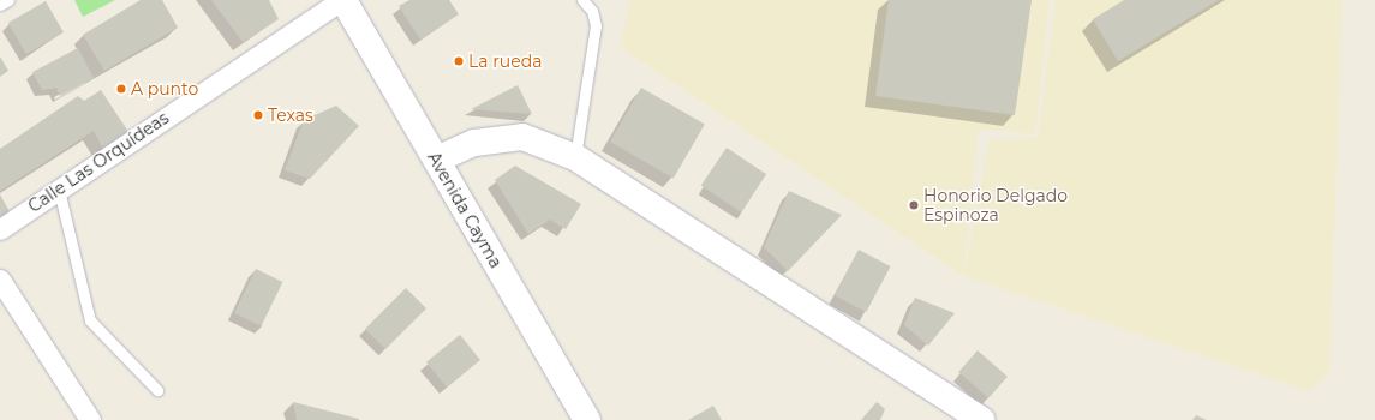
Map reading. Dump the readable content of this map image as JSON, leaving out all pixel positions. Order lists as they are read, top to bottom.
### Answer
{
  "streets": {
    "street": ["Calle Las Orquídeas", "Avenida Cayma"]
  },
  "crossings": [
    ["Calle Las Orquídeas", "Avenida Cayma"]
  ],
  "places": [
    "La rueda",
    "A punto",
    "Texas",
    "Honorio Delgado Espinoza"
  ]
}
